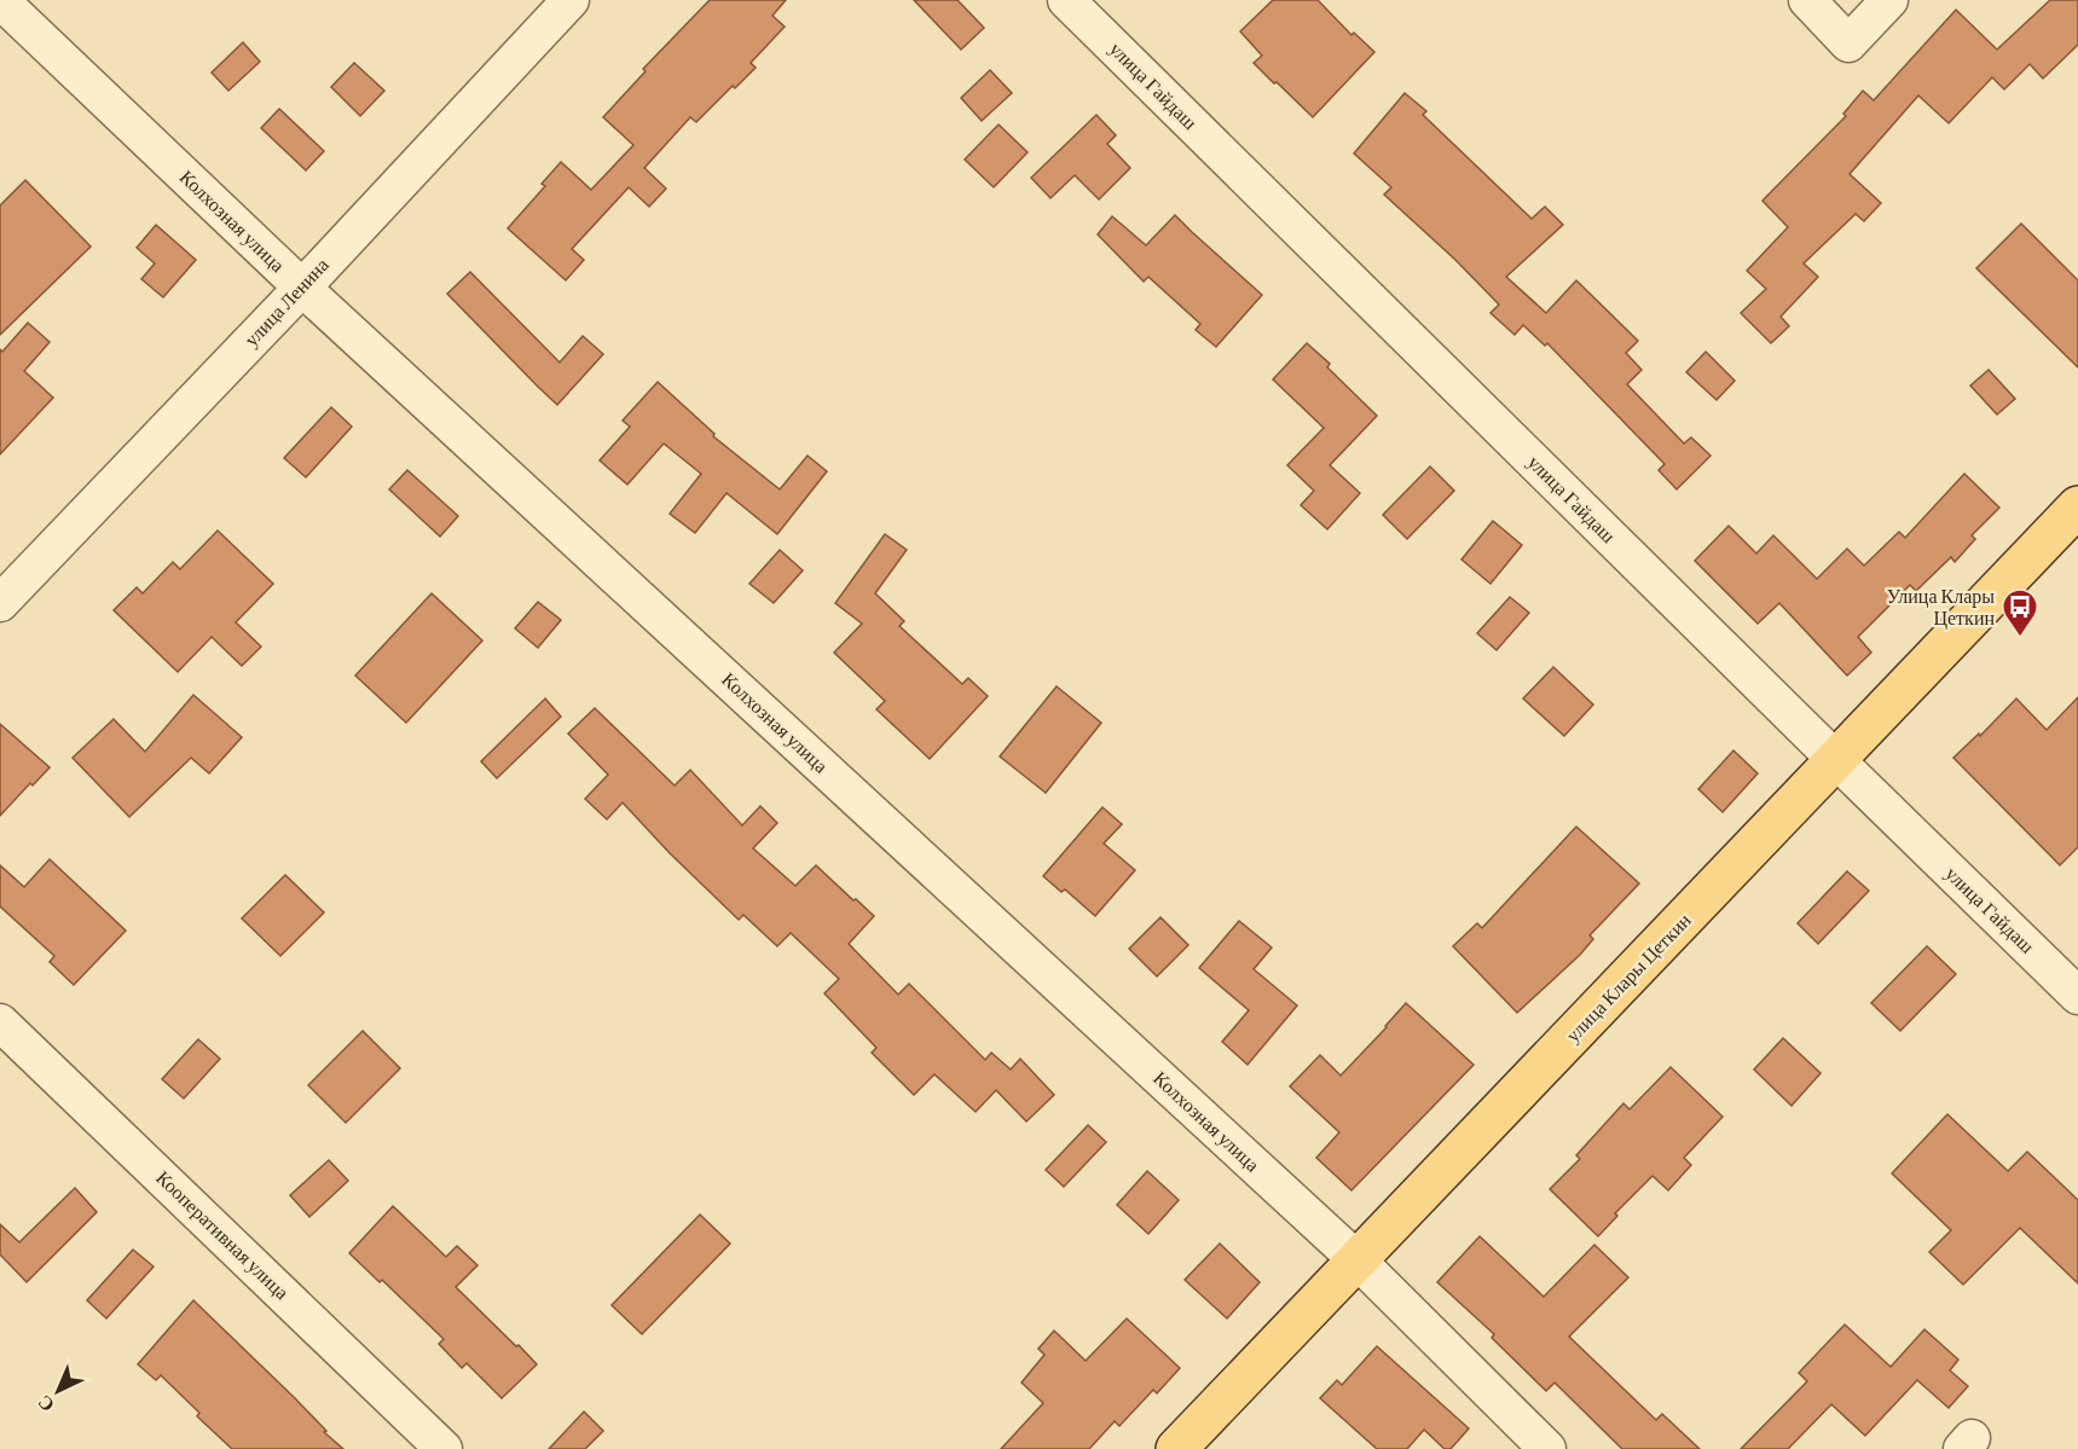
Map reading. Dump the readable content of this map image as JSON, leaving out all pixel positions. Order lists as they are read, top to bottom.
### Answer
{
  "streets": {
    "main road": ["улица Клары Цеткин"],
    "street": [
      "улица Гайдаш",
      "Колхозная улица",
      "улица Ленина",
      "Кооперативная улица"
    ]
  },
  "crossings": [
    ["улица Гайдаш", "улица Клары Цеткин"],
    ["Колхозная улица", "улица Ленина"],
    ["Колхозная улица", "улица Клары Цеткин"]
  ],
  "places": {
    "bus stop": ["Улица Клары Цеткин"]
  },
  "north": "bottom left"
}
